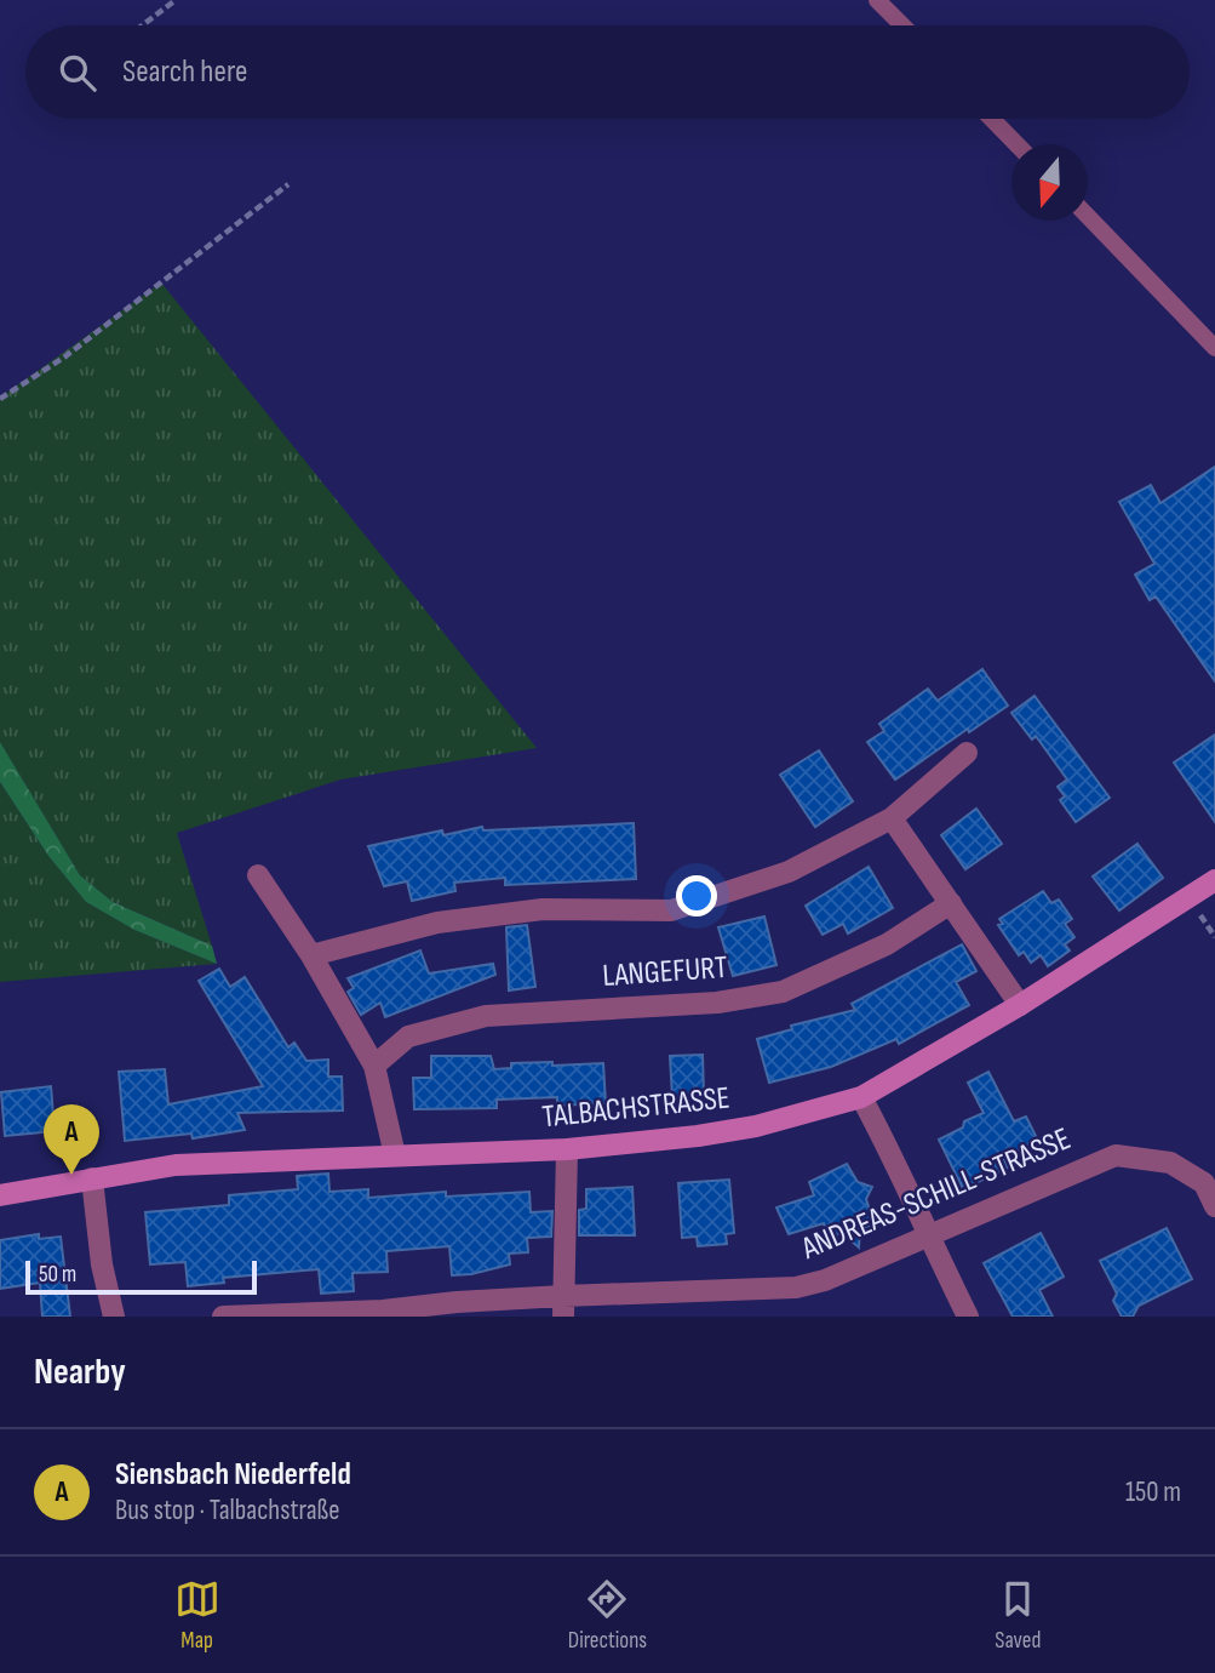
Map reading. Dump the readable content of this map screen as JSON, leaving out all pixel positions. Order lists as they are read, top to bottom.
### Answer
{
  "streets": {
    "street": ["LANGEFURT", "TALBACHSTRASSE", "ANDREAS-SCHILL-STRASSE"]
  },
  "scale_bar": "50 m",
  "north": "bottom",
  "page": {
    "search": "Search here",
    "pins": "A",
    "scale": "50 m",
    "heading": "Nearby",
    "list": [
      {
        "mark": "A",
        "name": "Siensbach Niederfeld",
        "note": "Bus stop · Talbachstraße",
        "value": "150 m"
      }
    ],
    "nav": ["Map", "Directions", "Saved"]
  }
}
